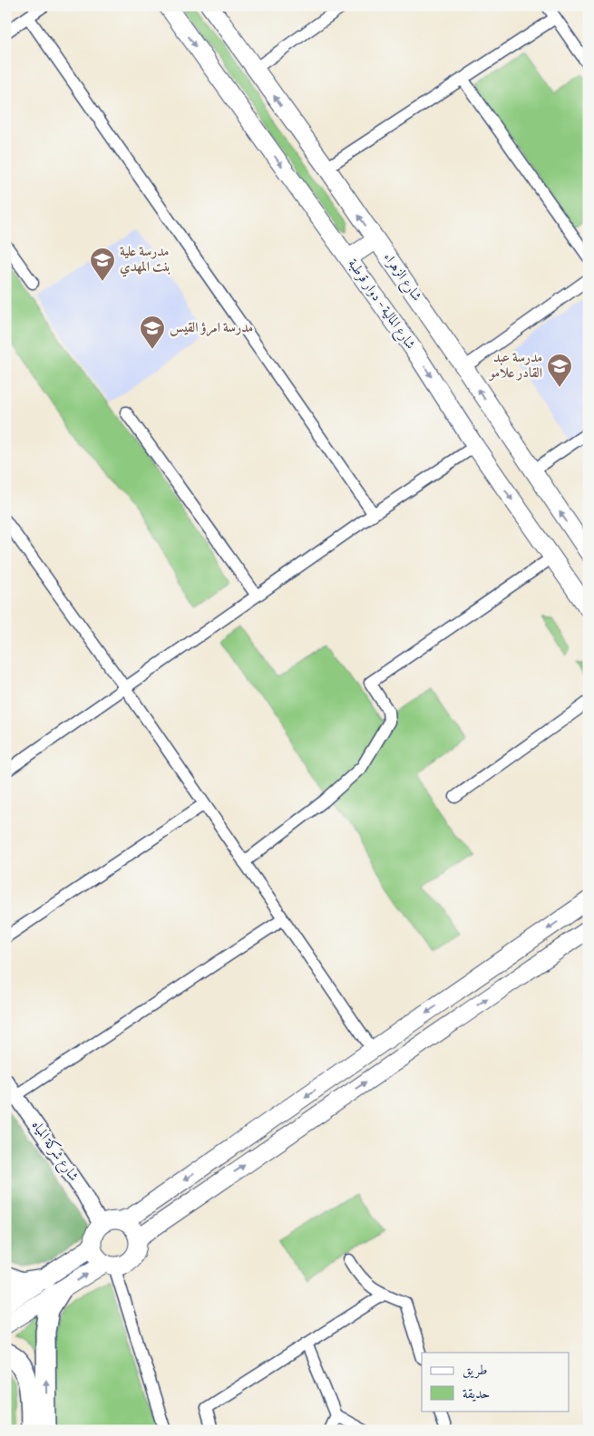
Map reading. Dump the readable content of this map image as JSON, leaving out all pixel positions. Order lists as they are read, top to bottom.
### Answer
{
  "streets": {
    "main road": ["شارع الزهراء", "شارع المالية - دوار قرطبة"],
    "street": ["شارع شركة المياه"]
  },
  "one_way": ["شارع الزهراء", "شارع المالية - دوار قرطبة"],
  "places": {
    "school or university": ["مدرسة علية بنت المهدي", "مدرسة امرؤ القيس", "مدرسة عبد القادر علامو"]
  },
  "legend": ["طريق", "حديقة"]
}
